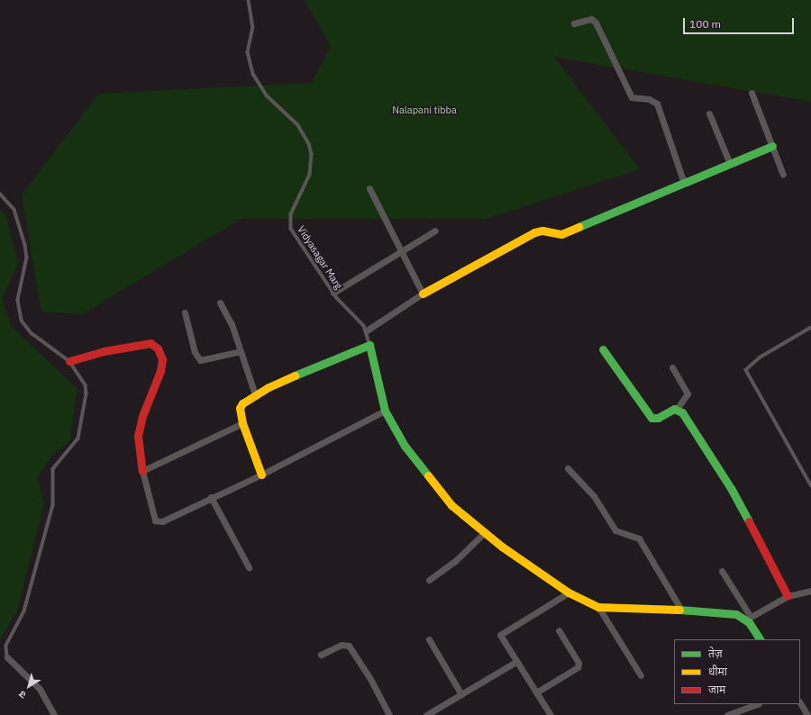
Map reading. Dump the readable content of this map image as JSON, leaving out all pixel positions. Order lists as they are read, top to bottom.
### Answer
{
  "streets": {
    "lane": ["Vidyasagar Marg"]
  },
  "parks": ["Nalapani tibba"],
  "legend": ["तेज़", "धीमा", "जाम"],
  "scale_bar": "100 m",
  "north": "bottom left"
}
